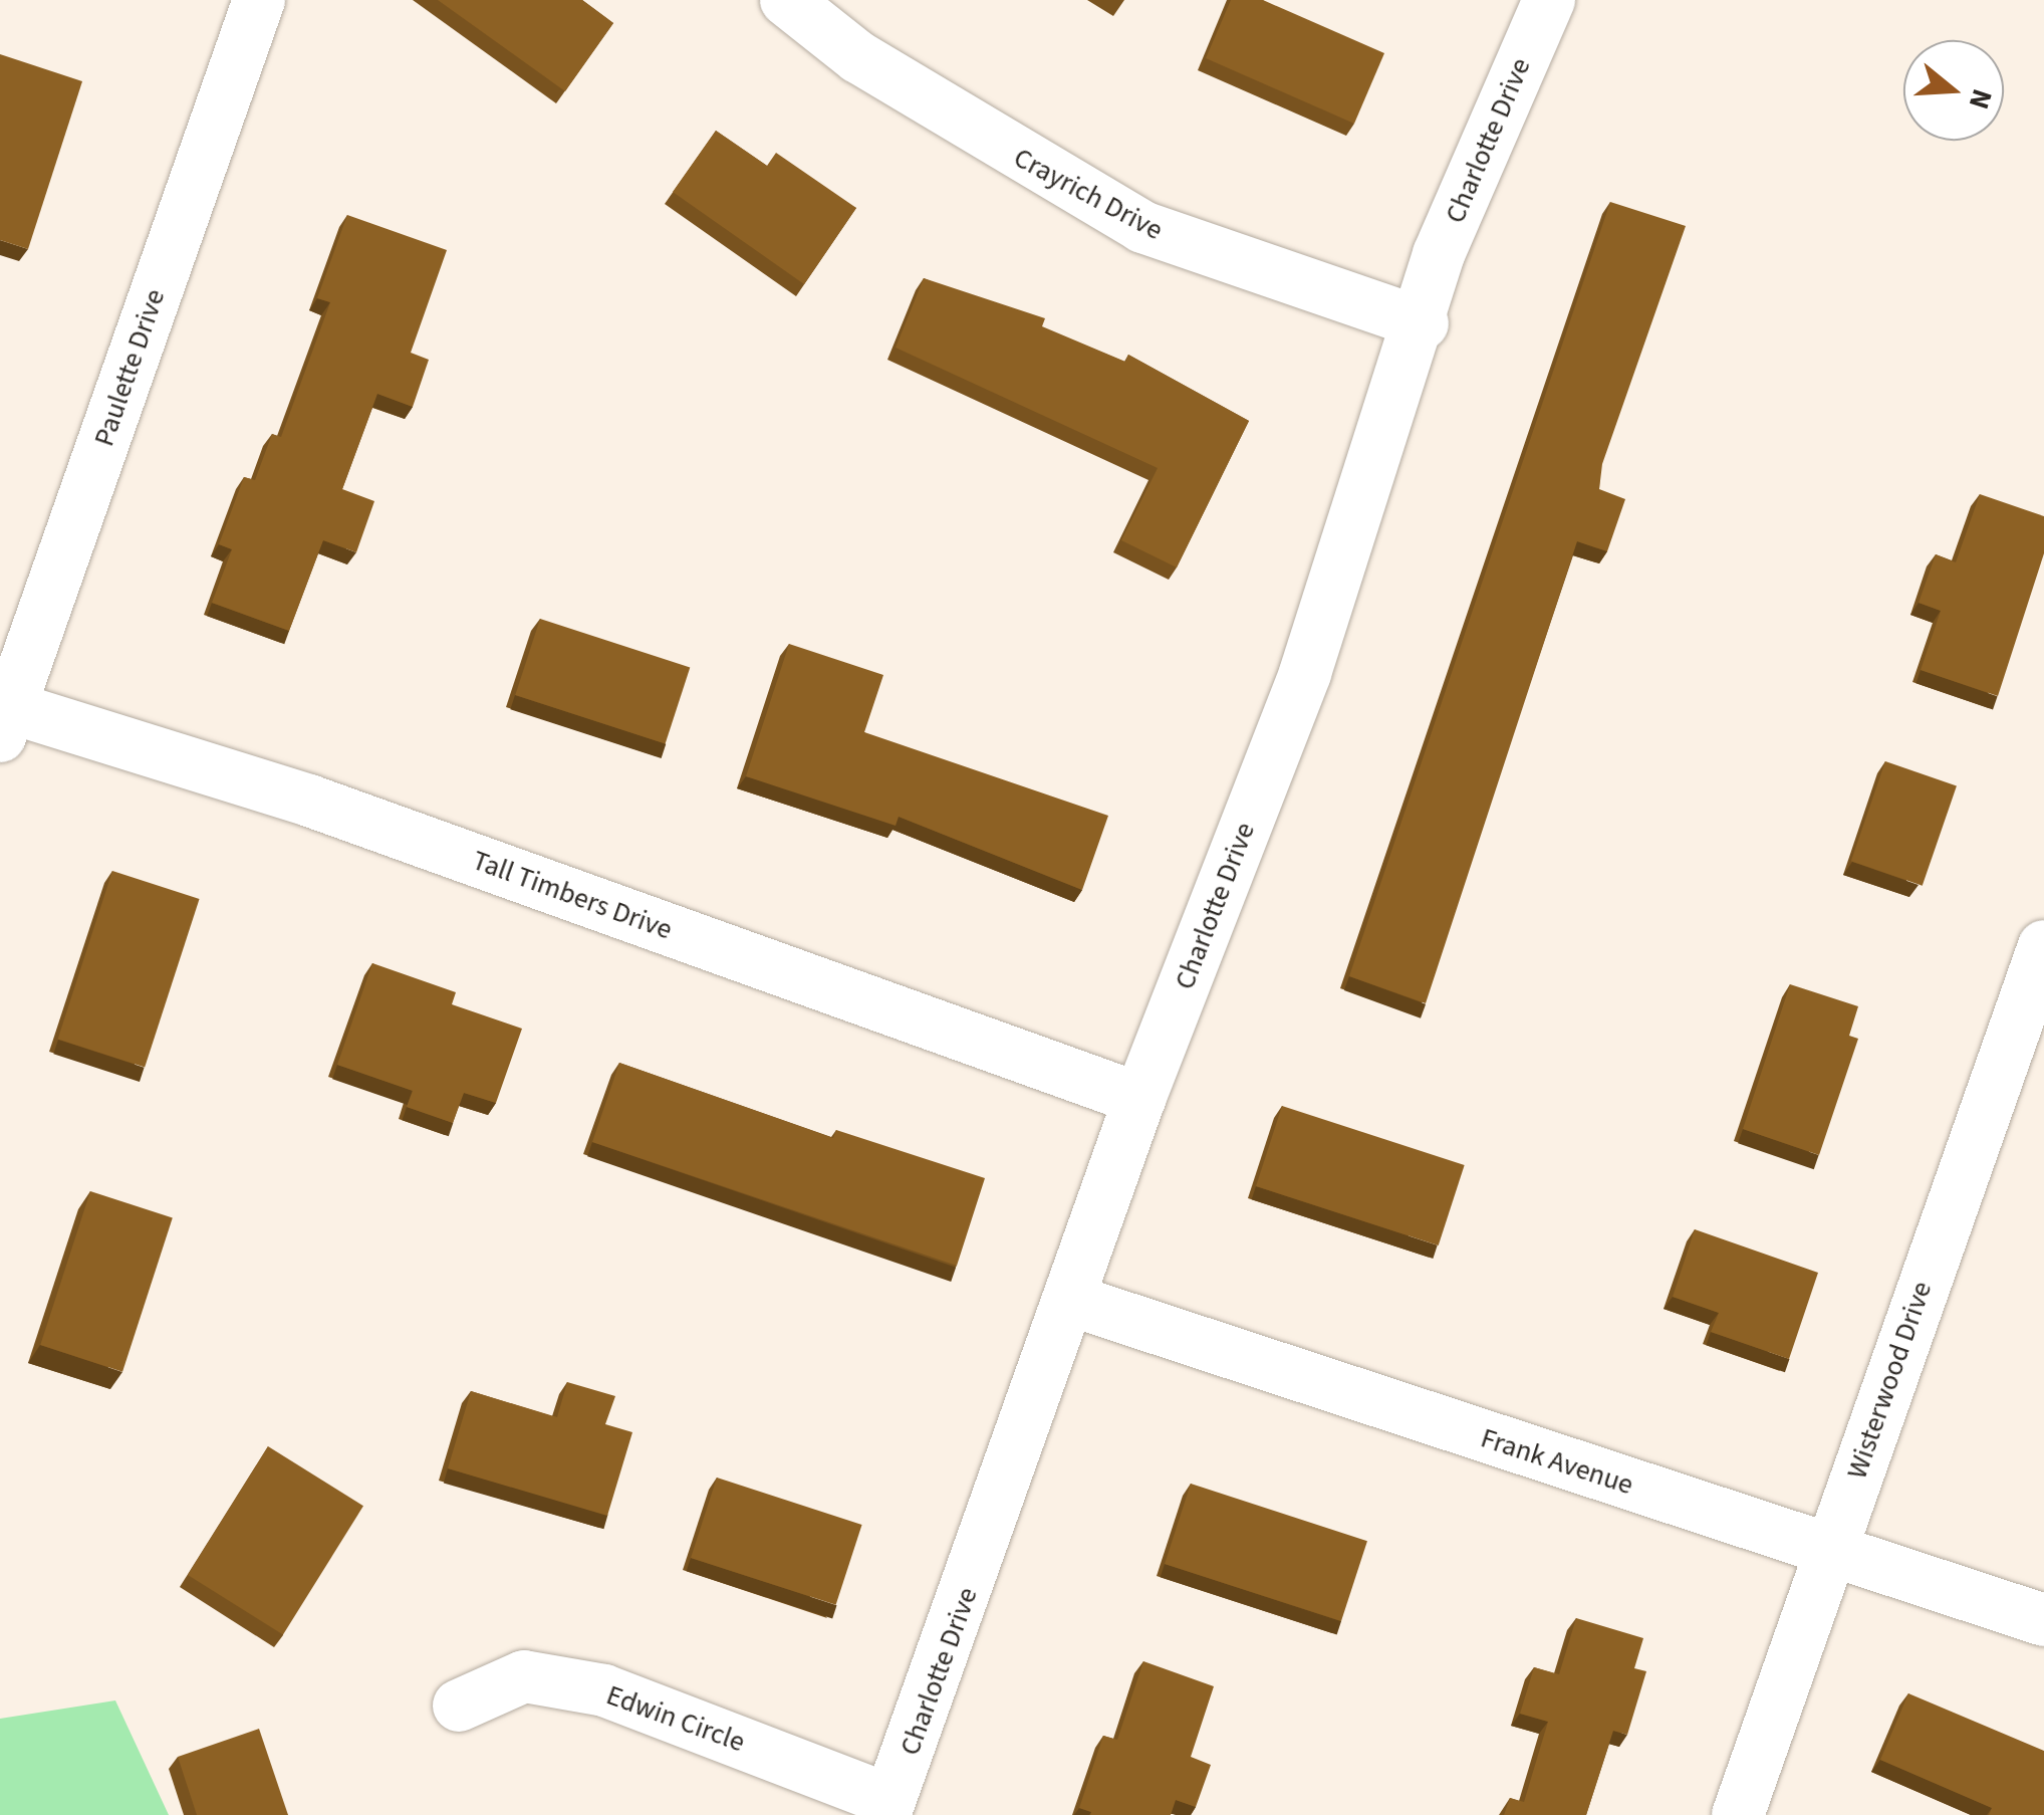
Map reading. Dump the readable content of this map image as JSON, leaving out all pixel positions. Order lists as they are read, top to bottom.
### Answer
{
  "streets": {
    "street": [
      "Charlotte Drive",
      "Crayrich Drive",
      "Paulette Drive",
      "Tall Timbers Drive",
      "Wisterwood Drive",
      "Frank Avenue",
      "Edwin Circle"
    ]
  },
  "crossings": [
    ["Charlotte Drive", "Crayrich Drive"],
    ["Charlotte Drive", "Tall Timbers Drive"],
    ["Charlotte Drive", "Frank Avenue"],
    ["Charlotte Drive", "Edwin Circle"],
    ["Paulette Drive", "Tall Timbers Drive"],
    ["Wisterwood Drive", "Frank Avenue"]
  ],
  "north": "right"
}
